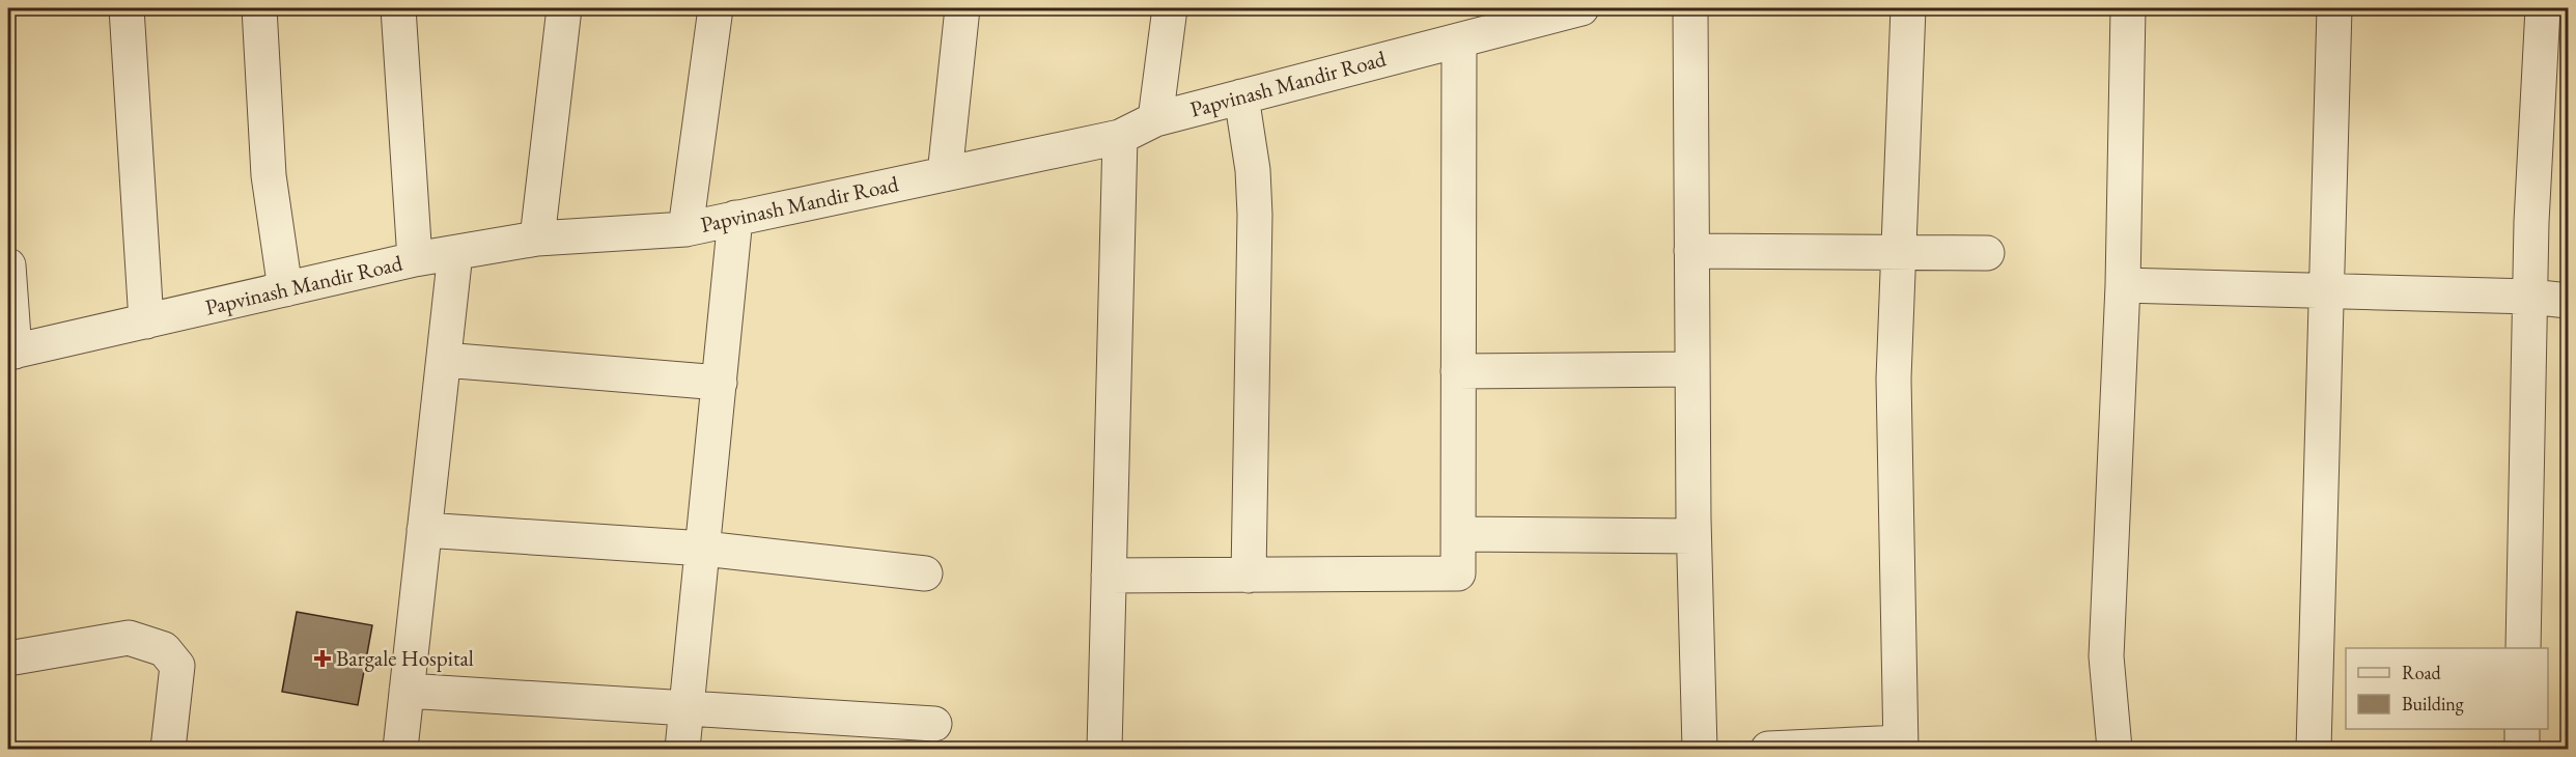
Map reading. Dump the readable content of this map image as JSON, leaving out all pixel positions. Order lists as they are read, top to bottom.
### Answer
{
  "streets": {
    "street": ["Papvinash Mandir Road"]
  },
  "places": {
    "health": ["Bargale Hospital"]
  },
  "legend": ["Road", "Building"]
}
